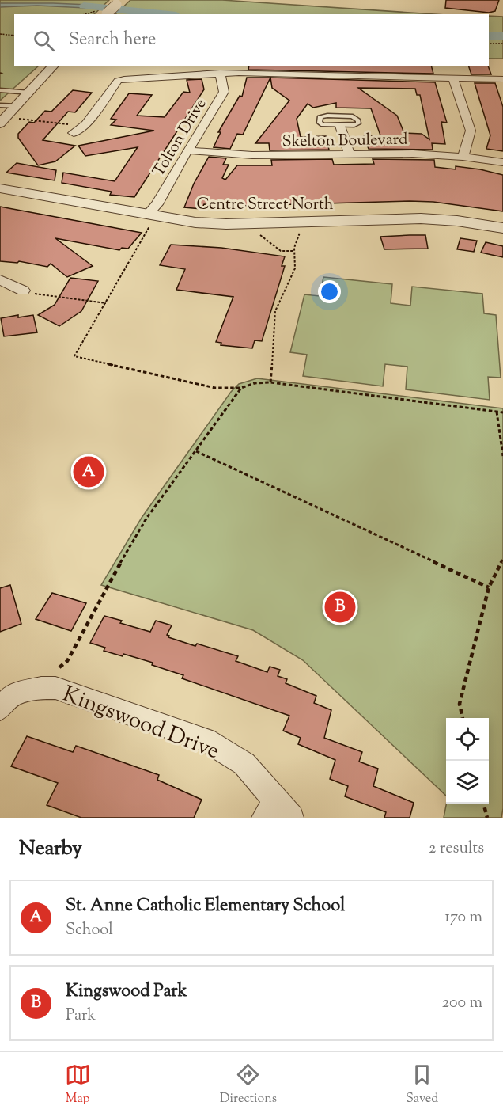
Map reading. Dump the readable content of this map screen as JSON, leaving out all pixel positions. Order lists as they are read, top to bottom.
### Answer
{
  "streets": {
    "street": [
      "Tolton Drive",
      "Skelton Boulevard",
      "Centre Street North",
      "Kingswood Drive"
    ]
  },
  "crossings": [
    ["Tolton Drive", "Skelton Boulevard"],
    ["Tolton Drive", "Centre Street North"]
  ],
  "page": {
    "search": "Search here",
    "pins": ["A", "B"],
    "heading": ["Nearby", "2 results"],
    "list": [
      {
        "mark": "A",
        "name": "St. Anne Catholic Elementary School",
        "note": "School",
        "value": "170 m"
      },
      {
        "mark": "B",
        "name": "Kingswood Park",
        "note": "Park",
        "value": "200 m"
      }
    ],
    "nav": ["Map", "Directions", "Saved"]
  }
}
